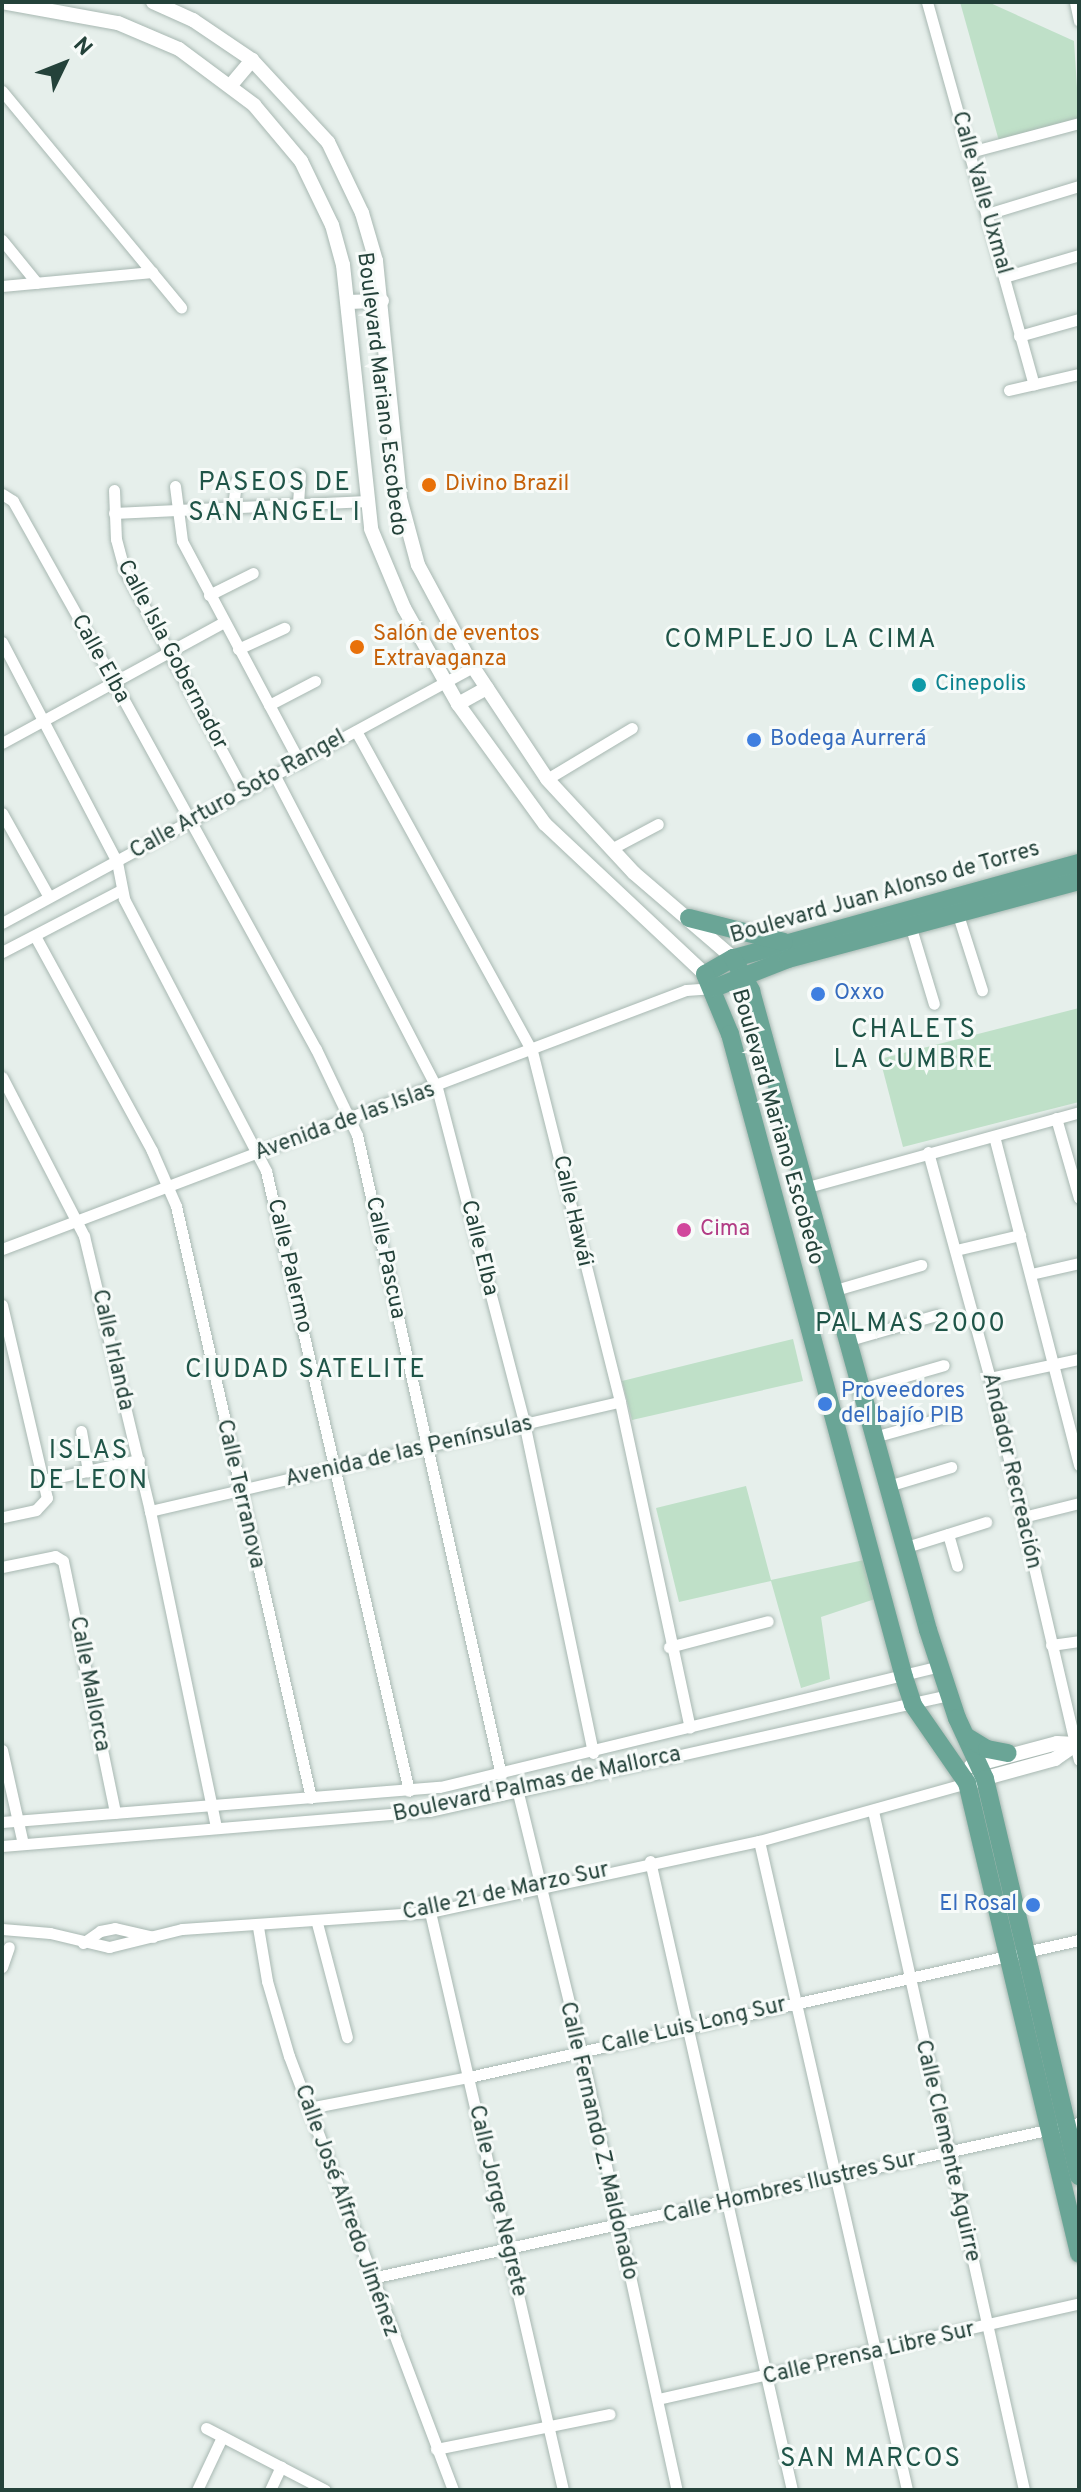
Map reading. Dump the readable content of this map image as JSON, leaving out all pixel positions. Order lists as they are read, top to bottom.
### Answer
{
  "streets": {
    "main road": ["Boulevard Mariano Escobedo", "Boulevard Juan Alonso de Torres"],
    "street": [
      "Calle Valle Uxmal",
      "Calle Isla Gobernador",
      "Calle Elba",
      "Calle Arturo Soto Rangel",
      "Avenida de las Islas",
      "Calle Hawái",
      "Calle Pascua",
      "Calle Palermo",
      "Calle Irlanda",
      "Avenida de las Penínsulas",
      "Andador Recreación",
      "Calle Terranova",
      "Calle Mallorca",
      "Boulevard Palmas de Mallorca",
      "Calle 21 de Marzo Sur",
      "Calle Luis Long Sur",
      "Calle Fernando Z. Maldonado",
      "Calle Clemente Aguirre",
      "Calle Hombres Ilustres Sur",
      "Calle Jorge Negrete",
      "Calle José Alfredo Jiménez",
      "Calle Prensa Libre Sur"
    ]
  },
  "crossings": [
    ["Boulevard Mariano Escobedo", "Calle Arturo Soto Rangel"],
    ["Boulevard Mariano Escobedo", "Boulevard Juan Alonso de Torres"],
    ["Boulevard Mariano Escobedo", "Avenida de las Islas"],
    ["Boulevard Mariano Escobedo", "Boulevard Palmas de Mallorca"],
    ["Boulevard Mariano Escobedo", "Calle 21 de Marzo Sur"],
    ["Boulevard Mariano Escobedo", "Calle Luis Long Sur"],
    ["Boulevard Mariano Escobedo", "Calle Hombres Ilustres Sur"],
    ["Calle Isla Gobernador", "Calle Arturo Soto Rangel"],
    ["Calle Elba", "Calle Arturo Soto Rangel"],
    ["Calle Elba", "Avenida de las Islas"],
    ["Calle Elba", "Calle Pascua"],
    ["Calle Elba", "Avenida de las Penínsulas"],
    ["Calle Elba", "Boulevard Palmas de Mallorca"],
    ["Calle Arturo Soto Rangel", "Calle Hawái"],
    ["Calle Arturo Soto Rangel", "Calle Pascua"],
    ["Calle Arturo Soto Rangel", "Calle Palermo"],
    ["Boulevard Juan Alonso de Torres", "Avenida de las Islas"],
    ["Avenida de las Islas", "Calle Hawái"],
    ["Avenida de las Islas", "Calle Pascua"],
    ["Avenida de las Islas", "Calle Palermo"],
    ["Avenida de las Islas", "Calle Irlanda"],
    ["Avenida de las Islas", "Calle Terranova"],
    ["Calle Hawái", "Avenida de las Penínsulas"],
    ["Calle Hawái", "Boulevard Palmas de Mallorca"],
    ["Calle Pascua", "Avenida de las Penínsulas"],
    ["Calle Pascua", "Boulevard Palmas de Mallorca"],
    ["Calle Palermo", "Avenida de las Penínsulas"],
    ["Calle Palermo", "Boulevard Palmas de Mallorca"],
    ["Calle Irlanda", "Avenida de las Penínsulas"],
    ["Calle Irlanda", "Boulevard Palmas de Mallorca"],
    ["Avenida de las Penínsulas", "Calle Terranova"],
    ["Calle Terranova", "Boulevard Palmas de Mallorca"],
    ["Calle Mallorca", "Boulevard Palmas de Mallorca"],
    ["Boulevard Palmas de Mallorca", "Calle Fernando Z. Maldonado"],
    ["Calle 21 de Marzo Sur", "Calle Fernando Z. Maldonado"],
    ["Calle 21 de Marzo Sur", "Calle Clemente Aguirre"],
    ["Calle 21 de Marzo Sur", "Calle Jorge Negrete"],
    ["Calle 21 de Marzo Sur", "Calle José Alfredo Jiménez"],
    ["Calle Luis Long Sur", "Calle Fernando Z. Maldonado"],
    ["Calle Luis Long Sur", "Calle Clemente Aguirre"],
    ["Calle Luis Long Sur", "Calle Jorge Negrete"],
    ["Calle Luis Long Sur", "Calle José Alfredo Jiménez"],
    ["Calle Fernando Z. Maldonado", "Calle Hombres Ilustres Sur"],
    ["Calle Fernando Z. Maldonado", "Calle Prensa Libre Sur"],
    ["Calle Clemente Aguirre", "Calle Hombres Ilustres Sur"],
    ["Calle Clemente Aguirre", "Calle Prensa Libre Sur"],
    ["Calle Hombres Ilustres Sur", "Calle Jorge Negrete"],
    ["Calle Hombres Ilustres Sur", "Calle José Alfredo Jiménez"]
  ],
  "districts": [
    "PASEOS DE SAN ANGEL I",
    "COMPLEJO LA CIMA",
    "CHALETS LA CUMBRE",
    "PALMAS 2000",
    "CIUDAD SATELITE",
    "ISLAS DE LEON",
    "SAN MARCOS"
  ],
  "places": [
    "Divino Brazil",
    "Salón de eventos Extravaganza",
    "Cinepolis",
    "Bodega Aurrerá",
    "Oxxo",
    "Cima",
    "Proveedores del bajío PIB",
    "El Rosal"
  ],
  "north": "top right"
}
